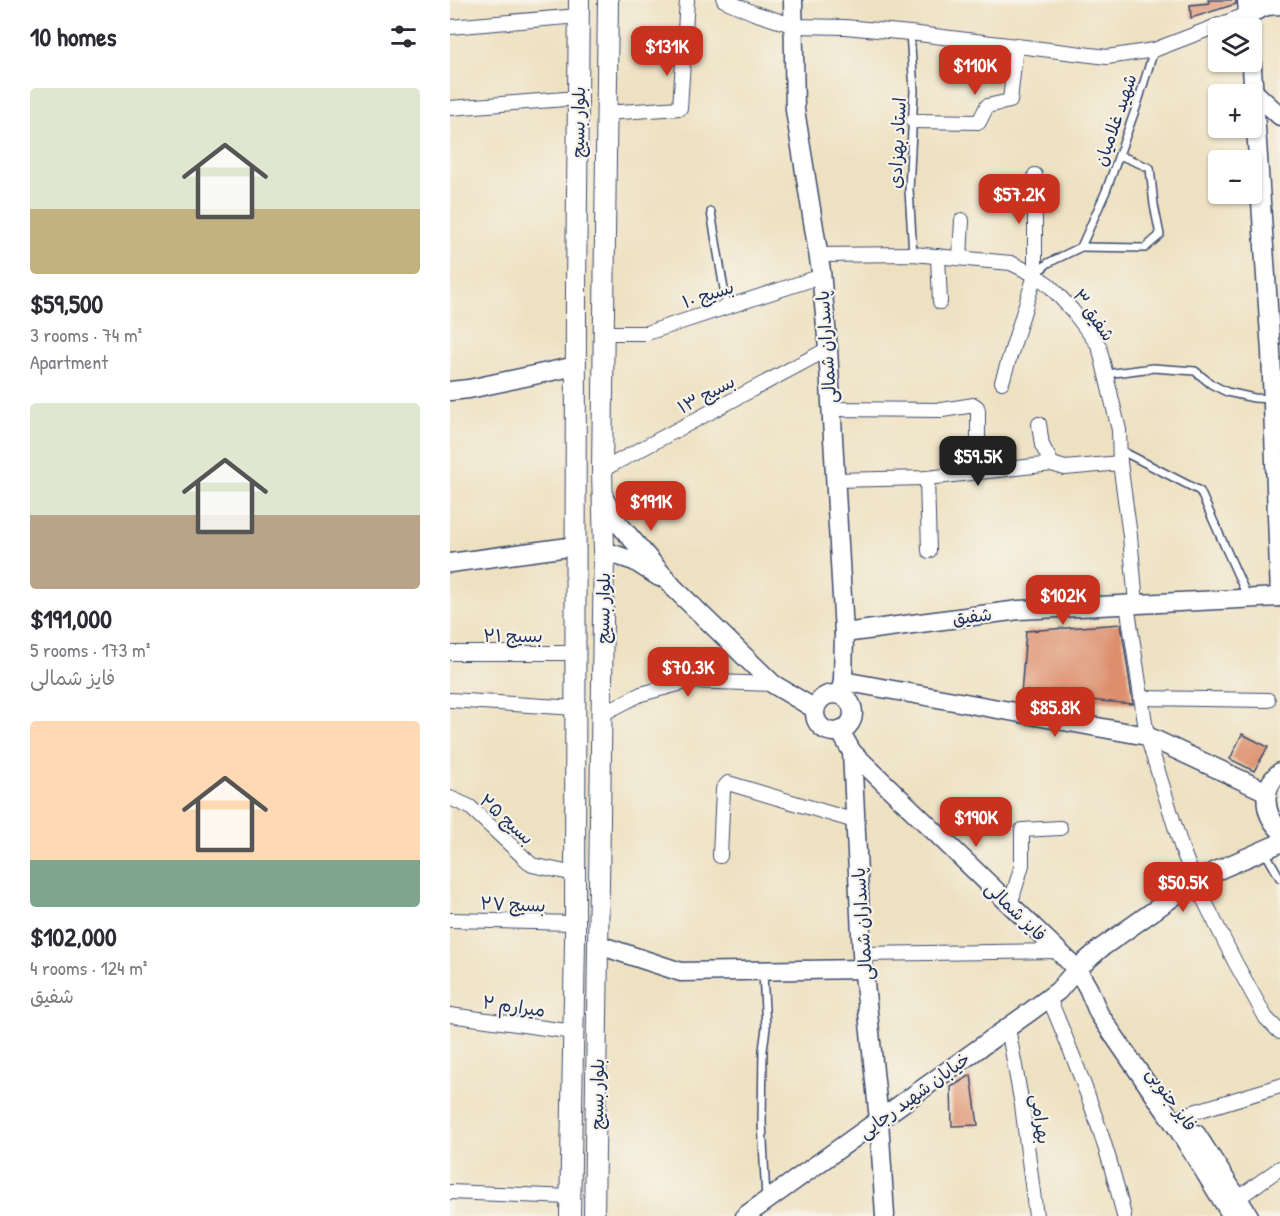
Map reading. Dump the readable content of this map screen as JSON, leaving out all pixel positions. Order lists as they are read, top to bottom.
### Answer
{
  "streets": {
    "main road": [
      "بلوار بسیج",
      "پاسداران شمالی",
      "شفیق",
      "فایز شمالی",
      "خیابان شهید رجایی",
      "فایز جنوبی"
    ],
    "street": [
      "بسیج ۱۰",
      "شفیق ۳",
      "بسیج ۱۳",
      "بسیج ۲۱",
      "بسیج ۲۵",
      "بسیج ۲۷",
      "میرارم ۲",
      "بهرامی"
    ],
    "lane": ["شهید غلامیان", "استاد بهزادی"]
  },
  "crossings": [
    ["بلوار بسیج", "بسیج ۱۰"],
    ["بلوار بسیج", "بسیج ۱۳"],
    ["بلوار بسیج", "بسیج ۲۱"],
    ["بلوار بسیج", "بسیج ۲۵"],
    ["بلوار بسیج", "بسیج ۲۷"],
    ["بلوار بسیج", "میرارم ۲"],
    ["استاد بهزادی", "شفیق ۳"],
    ["بسیج ۱۰", "پاسداران شمالی"],
    ["شفیق ۳", "پاسداران شمالی"],
    ["شفیق ۳", "شفیق"],
    ["شفیق ۳", "خیابان شهید رجایی"],
    ["پاسداران شمالی", "بسیج ۱۳"],
    ["پاسداران شمالی", "شفیق"],
    ["پاسداران شمالی", "فایز شمالی"],
    ["پاسداران شمالی", "خیابان شهید رجایی"],
    ["فایز شمالی", "خیابان شهید رجایی"],
    ["فایز شمالی", "فایز جنوبی"],
    ["خیابان شهید رجایی", "فایز جنوبی"],
    ["خیابان شهید رجایی", "بهرامی"]
  ],
  "page": {
    "heading": "10 homes",
    "map_buttons": ["+", "−"],
    "price": [
      "$131K",
      "$110K",
      "$57.2K",
      "$59.5K",
      "$191K",
      "$102K",
      "$70.3K",
      "$85.8K",
      "$190K",
      "$50.5K"
    ],
    "list": [
      {
        "name": "$59,500",
        "note": "3 rooms · 74 m² · Apartment"
      },
      {
        "name": "$191,000",
        "note": "5 rooms · 173 m² · فایز شمالی"
      },
      {
        "name": "$102,000",
        "note": "4 rooms · 124 m² · شفیق"
      }
    ]
  }
}
